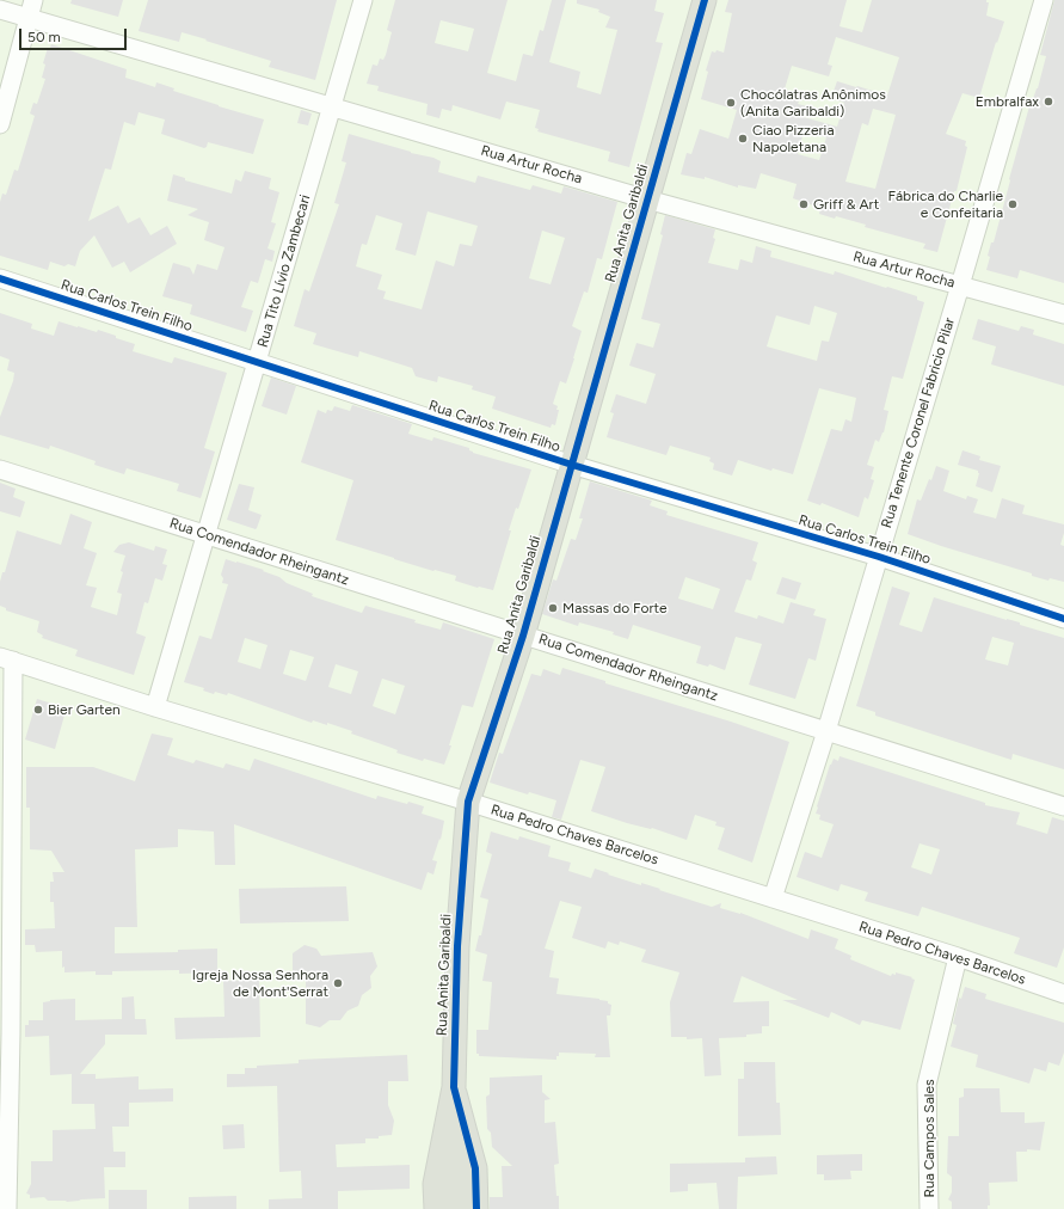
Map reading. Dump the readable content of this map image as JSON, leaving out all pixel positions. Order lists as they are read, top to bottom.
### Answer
{
  "streets": {
    "main road": ["Rua Anita Garibaldi"],
    "street": [
      "Rua Artur Rocha",
      "Rua Tito Lívio Zambecari",
      "Rua Carlos Trein Filho",
      "Rua Tenente Coronel Fabricio Pilar",
      "Rua Comendador Rheingantz",
      "Rua Pedro Chaves Barcelos",
      "Rua Campos Sales"
    ]
  },
  "crossings": [
    ["Rua Artur Rocha", "Rua Anita Garibaldi"],
    ["Rua Artur Rocha", "Rua Tito Lívio Zambecari"],
    ["Rua Artur Rocha", "Rua Tenente Coronel Fabricio Pilar"],
    ["Rua Anita Garibaldi", "Rua Carlos Trein Filho"],
    ["Rua Anita Garibaldi", "Rua Comendador Rheingantz"],
    ["Rua Anita Garibaldi", "Rua Pedro Chaves Barcelos"],
    ["Rua Tito Lívio Zambecari", "Rua Carlos Trein Filho"],
    ["Rua Tito Lívio Zambecari", "Rua Comendador Rheingantz"],
    ["Rua Tito Lívio Zambecari", "Rua Pedro Chaves Barcelos"],
    ["Rua Carlos Trein Filho", "Rua Tenente Coronel Fabricio Pilar"],
    ["Rua Tenente Coronel Fabricio Pilar", "Rua Comendador Rheingantz"],
    ["Rua Tenente Coronel Fabricio Pilar", "Rua Pedro Chaves Barcelos"],
    ["Rua Pedro Chaves Barcelos", "Rua Campos Sales"]
  ],
  "places": [
    "Embralfax",
    "Chocólatras Anônimos (Anita Garibaldi)",
    "Ciao Pizzeria Napoletana",
    "Griff & Art",
    "Fábrica do Charlie e Confeitaria",
    "Massas do Forte",
    "Bier Garten",
    "Igreja Nossa Senhora de Mont'Serrat"
  ],
  "scale_bar": "50 m"
}
